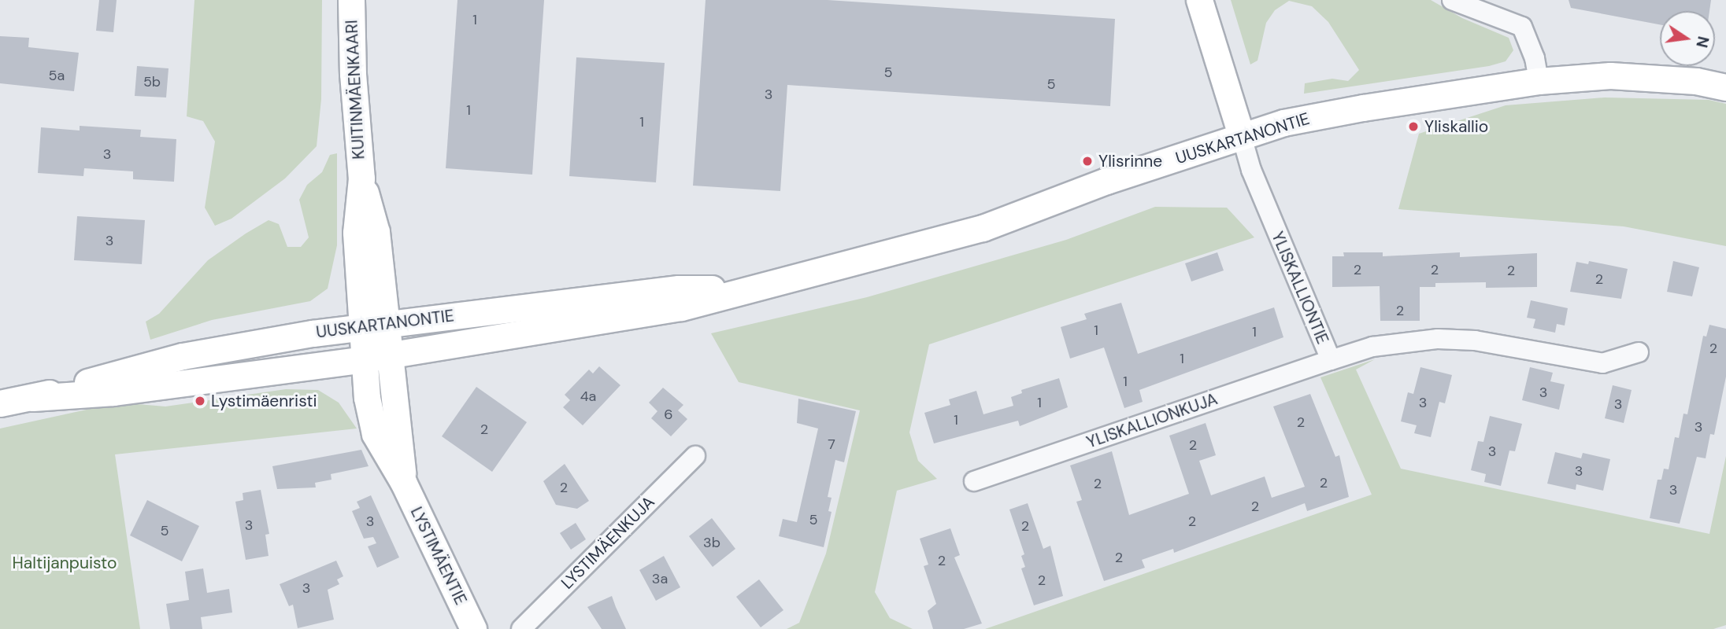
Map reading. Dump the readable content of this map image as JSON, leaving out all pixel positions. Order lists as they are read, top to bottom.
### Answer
{
  "streets": {
    "main road": ["KUITINMÄENKAARI", "UUSKARTANONTIE", "LYSTIMÄENTIE"],
    "street": ["YLISKALLIONTIE", "YLISKALLIONKUJA", "LYSTIMÄENKUJA"]
  },
  "crossings": [
    ["KUITINMÄENKAARI", "UUSKARTANONTIE"],
    ["KUITINMÄENKAARI", "LYSTIMÄENTIE"],
    ["UUSKARTANONTIE", "YLISKALLIONTIE"],
    ["UUSKARTANONTIE", "LYSTIMÄENTIE"],
    ["YLISKALLIONTIE", "YLISKALLIONKUJA"]
  ],
  "parks": ["Haltijanpuisto"],
  "places": ["Yliskallio", "Ylisrinne", "Lystimäenristi"],
  "house_numbers": [
    "1",
    "5",
    "5a",
    "5b",
    "5",
    "3",
    "1",
    "1",
    "3",
    "3",
    "2",
    "2",
    "2",
    "2",
    "2",
    "1",
    "1",
    "2",
    "1",
    "1",
    "3",
    "4a",
    "1",
    "3",
    "3",
    "6",
    "1",
    "2",
    "3",
    "2",
    "7",
    "2",
    "3",
    "3",
    "2",
    "2",
    "2",
    "3",
    "2",
    "5",
    "3",
    "2",
    "3",
    "2",
    "5",
    "3b",
    "2",
    "2",
    "3a",
    "2",
    "3"
  ],
  "north": "right"
}
